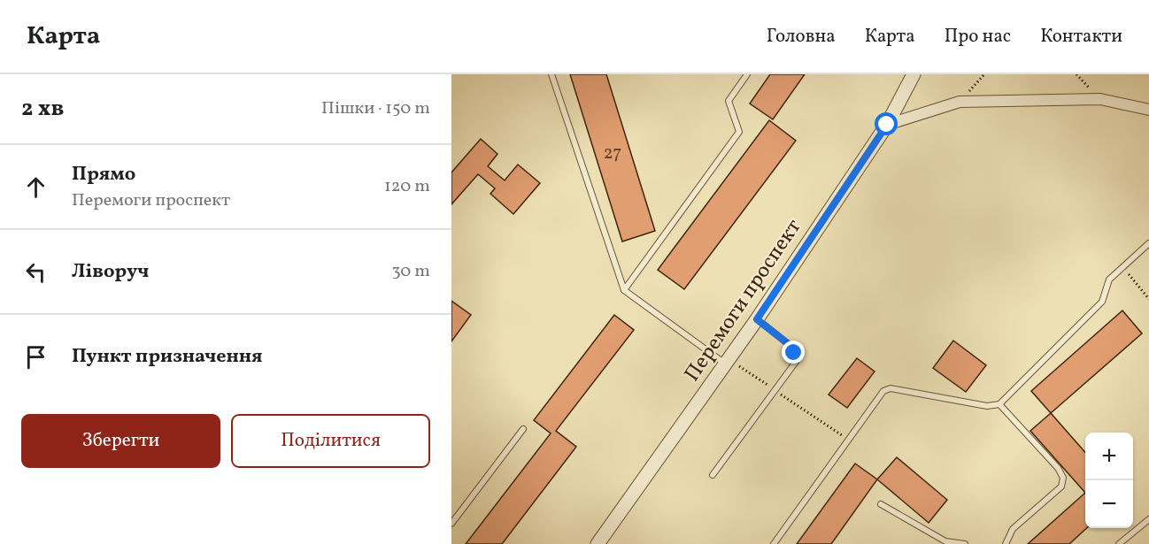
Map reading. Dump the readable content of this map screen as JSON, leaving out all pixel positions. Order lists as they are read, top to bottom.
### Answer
{
  "streets": {
    "street": ["Перемоги проспект"]
  },
  "house_numbers": ["27"],
  "page": {
    "header": "Карта",
    "nav": [
      "Головна",
      "Карта",
      "Про нас",
      "Контакти"
    ],
    "heading": ["2 хв", "Пішки · 150 m"],
    "list": [
      ["Прямо", "Перемоги проспект", "120 m"],
      ["Ліворуч", "30 m"],
      "Пункт призначення"
    ],
    "buttons": ["Зберегти", "Поділитися"],
    "map_buttons": ["+", "−"]
  }
}
